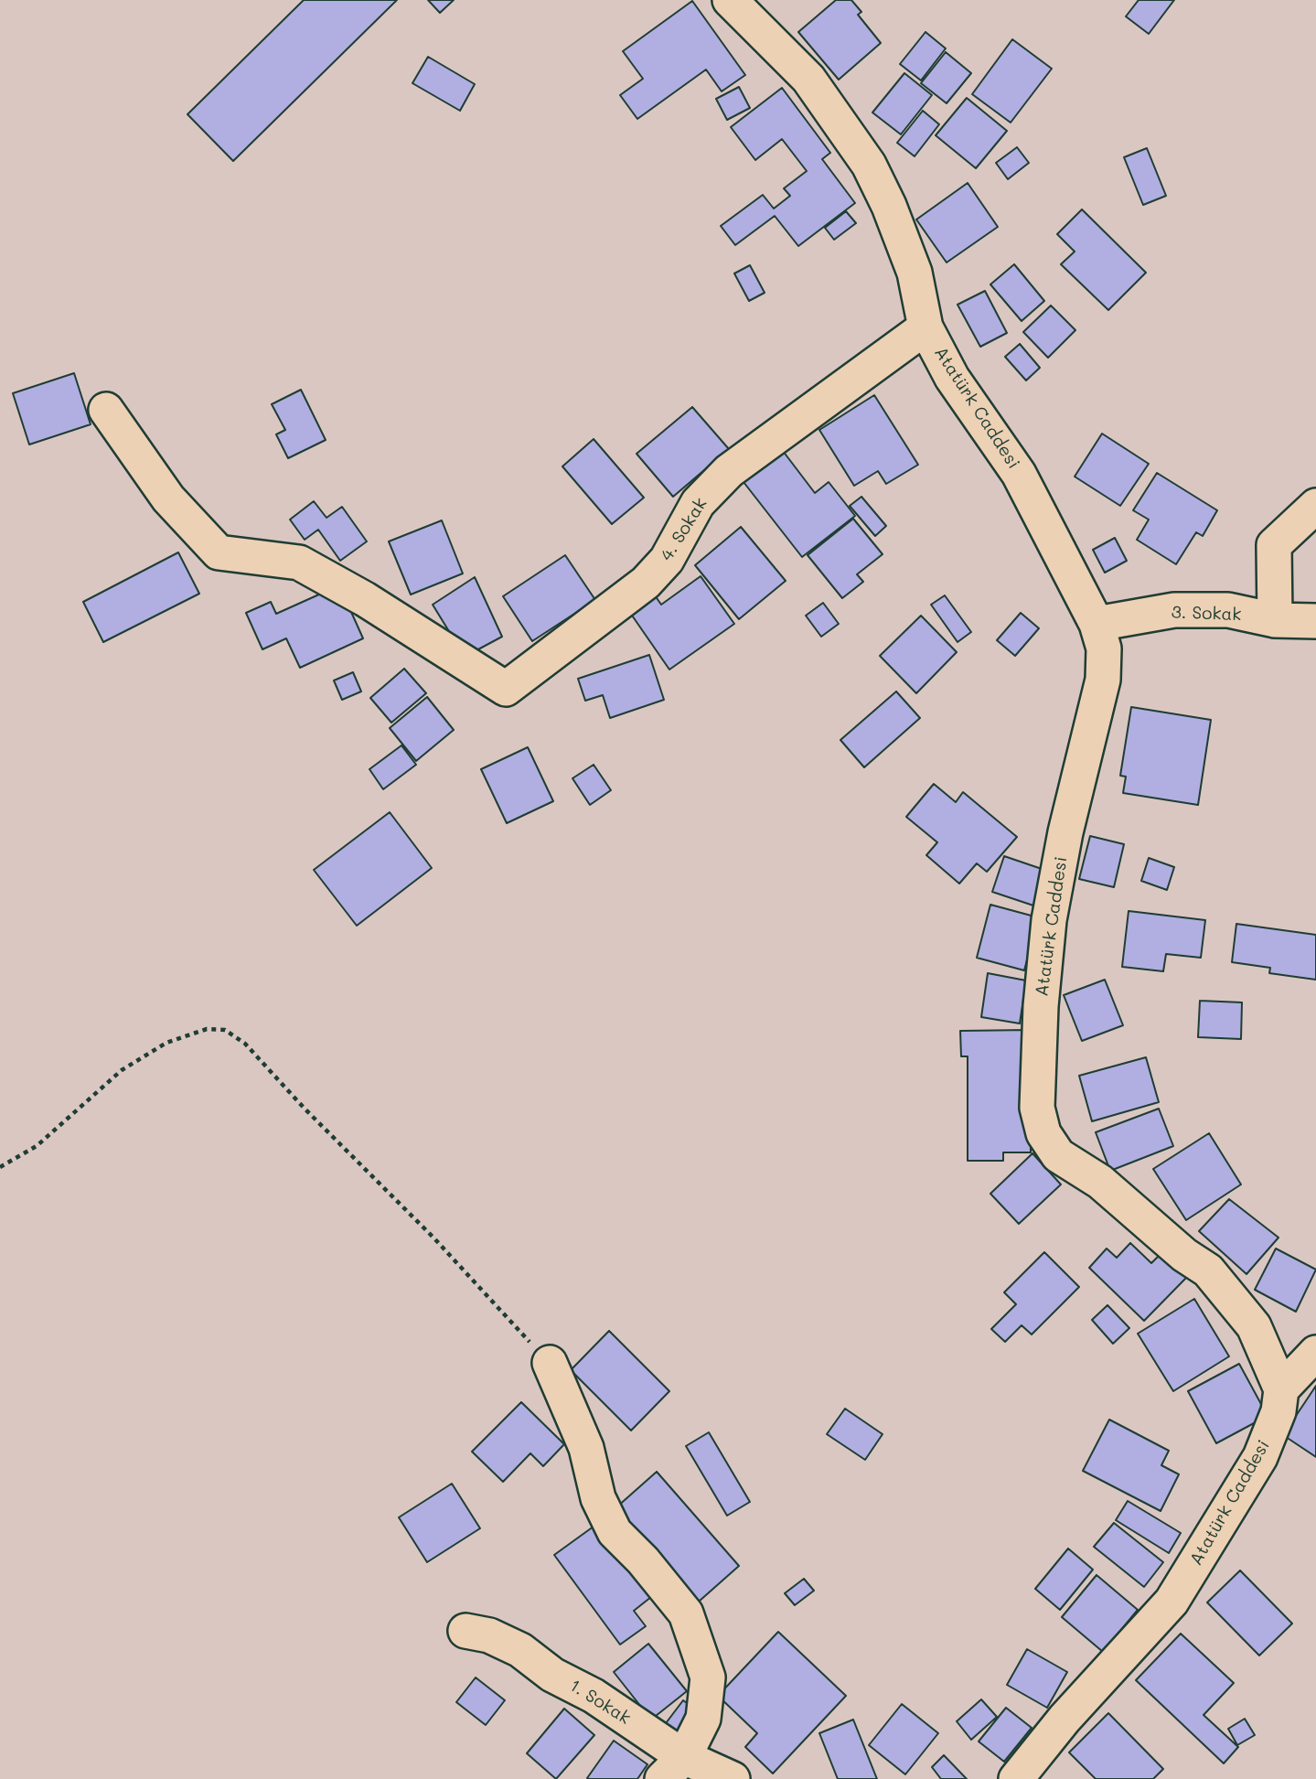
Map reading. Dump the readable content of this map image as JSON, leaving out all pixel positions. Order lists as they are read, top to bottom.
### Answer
{
  "streets": {
    "street": [
      "Atatürk Caddesi",
      "4. Sokak",
      "3. Sokak",
      "1. Sokak"
    ]
  },
  "crossings": [
    ["Atatürk Caddesi", "4. Sokak"],
    ["Atatürk Caddesi", "3. Sokak"]
  ]
}
